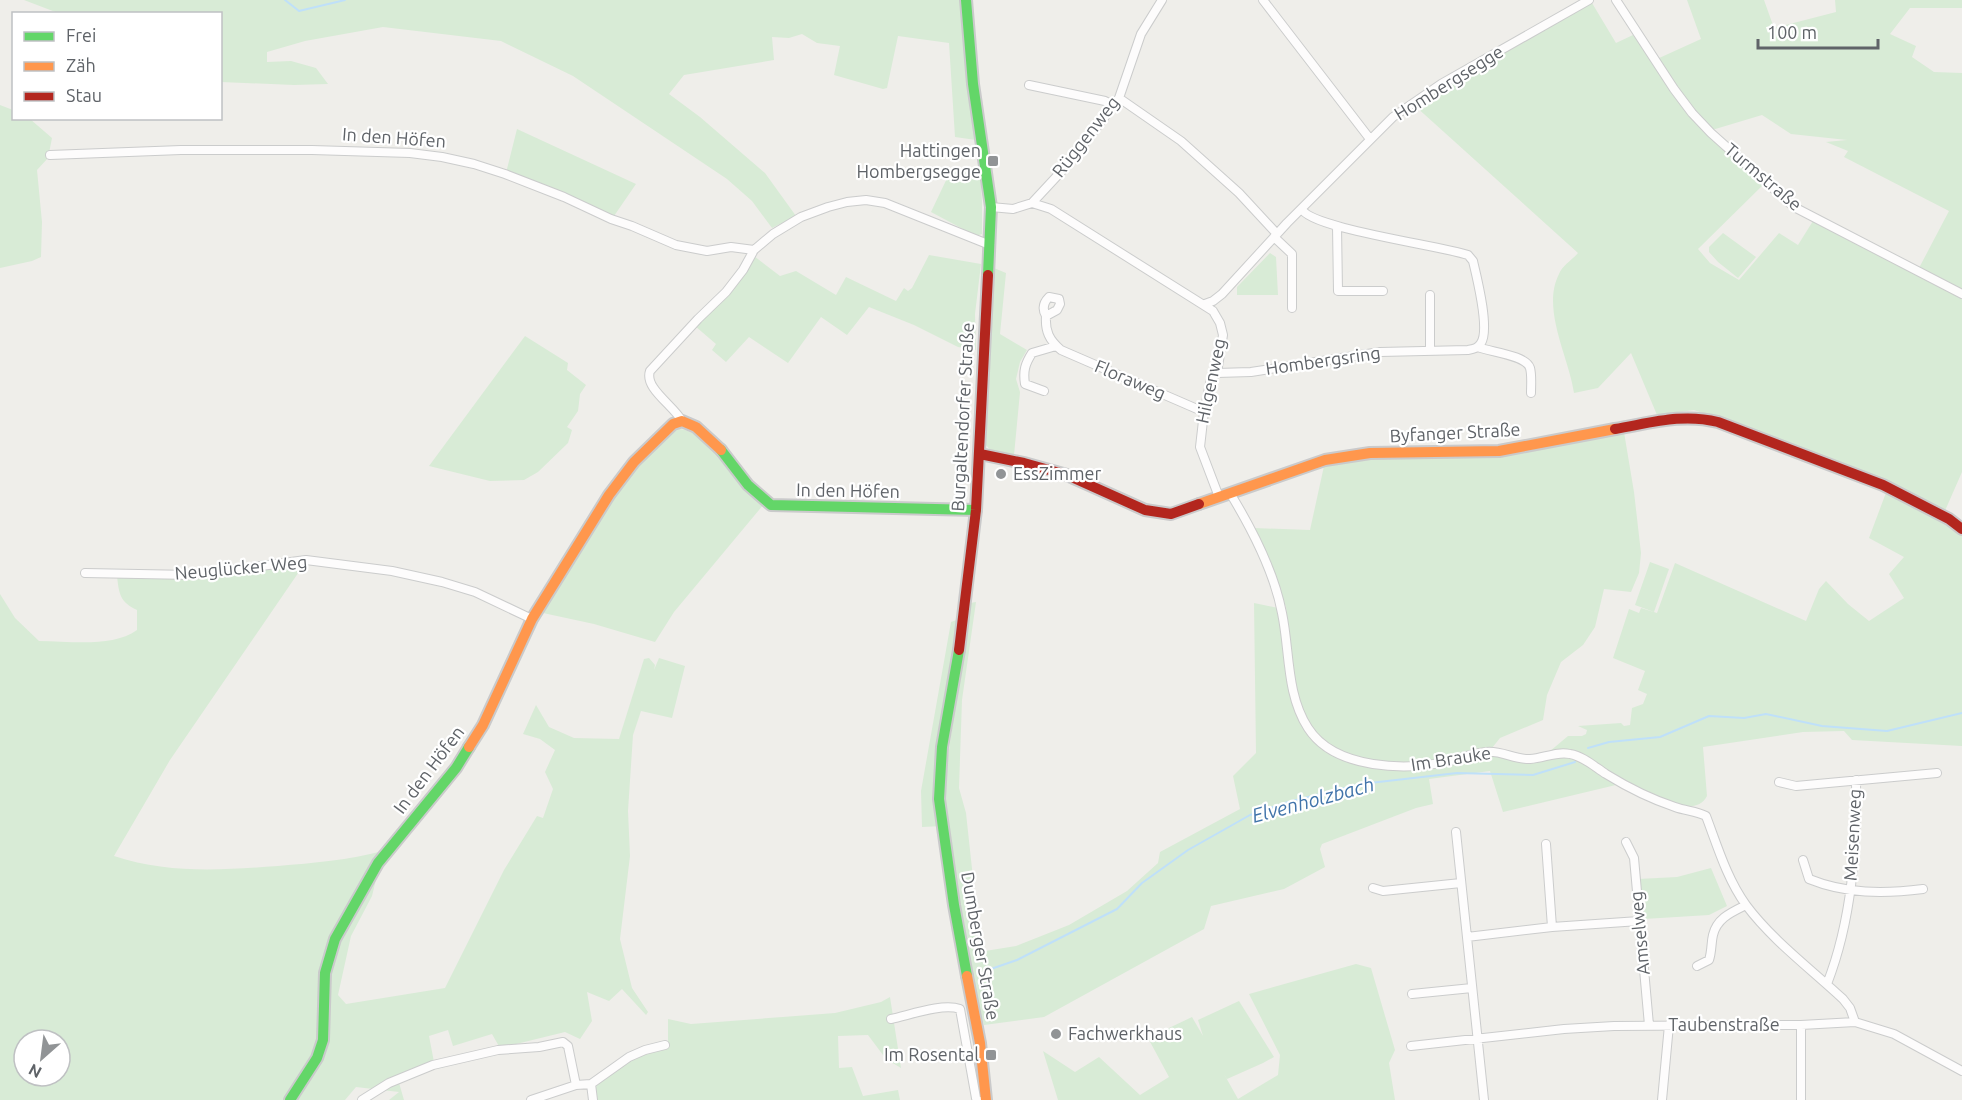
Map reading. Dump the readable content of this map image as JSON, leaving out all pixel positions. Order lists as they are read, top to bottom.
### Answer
{
  "streets": {
    "street": [
      "Hombergsegge",
      "Rüggenweg",
      "In den Höfen",
      "Turmstraße",
      "Hombergsring",
      "Floraweg",
      "Hilgenweg",
      "Burgaltendorfer Straße",
      "Byfanger Straße",
      "Neuglücker Weg",
      "Im Brauke",
      "Meisenweg",
      "Amselweg",
      "Dumberger Straße",
      "Taubenstraße"
    ]
  },
  "crossings": [
    ["Hombergsegge", "Hilgenweg"],
    ["In den Höfen", "Burgaltendorfer Straße"],
    ["In den Höfen", "Neuglücker Weg"],
    ["Hombergsring", "Hilgenweg"],
    ["Floraweg", "Hilgenweg"],
    ["Hilgenweg", "Byfanger Straße"],
    ["Burgaltendorfer Straße", "Byfanger Straße"],
    ["Burgaltendorfer Straße", "Dumberger Straße"],
    ["Byfanger Straße", "Im Brauke"],
    ["Im Brauke", "Meisenweg"],
    ["Im Brauke", "Taubenstraße"],
    ["Amselweg", "Taubenstraße"]
  ],
  "water": ["Elvenholzbach"],
  "places": {
    "transit": ["Hattingen Hombergsegge", "Im Rosental"],
    "other": ["EssZimmer", "Fachwerkhaus"]
  },
  "legend": ["Frei", "Zäh", "Stau"],
  "scale_bar": "100 m",
  "north": "bottom left"
}
